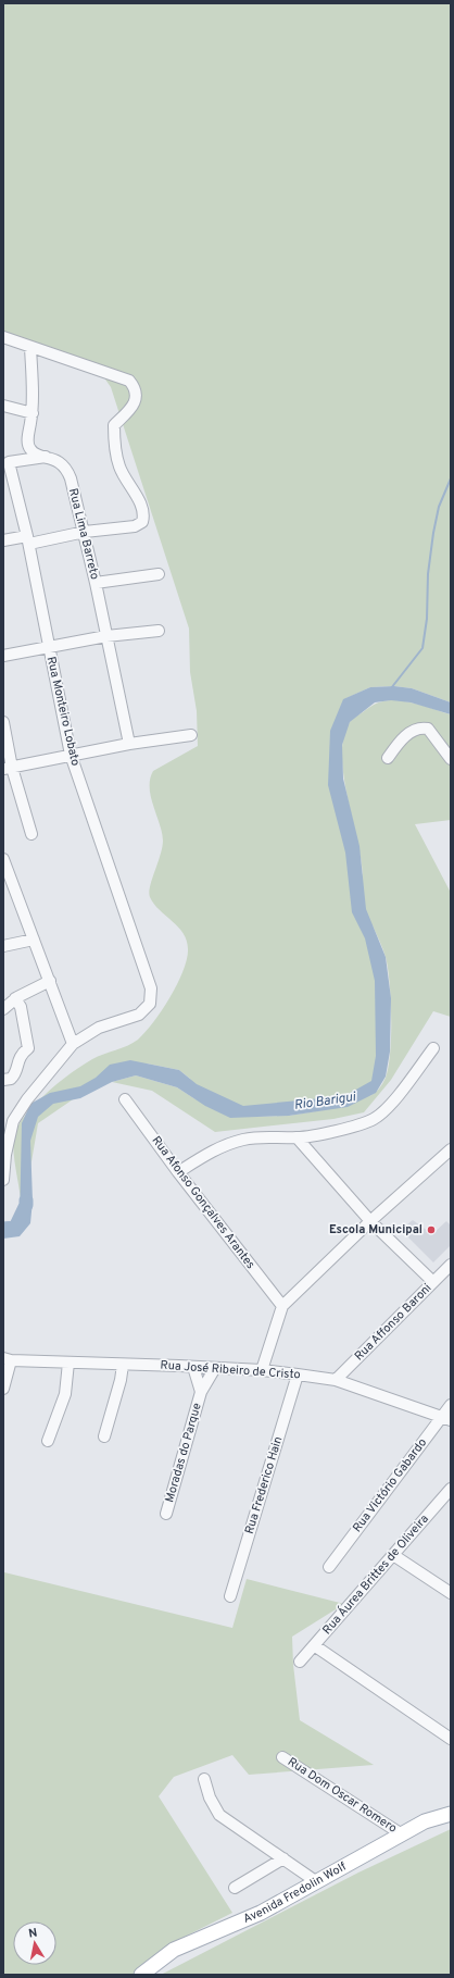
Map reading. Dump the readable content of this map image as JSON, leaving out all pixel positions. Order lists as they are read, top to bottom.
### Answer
{
  "streets": {
    "main road": ["Avenida Fredolin Wolf"],
    "street": [
      "Rua Lima Barreto",
      "Rua Monteiro Lobato",
      "Rua Afonso Gonçalves Arantes",
      "Rua Affonso Baroni",
      "Rua José Ribeiro de Cristo",
      "Moradas do Parque",
      "Rua Frederico Hain",
      "Rua Victório Gabardo",
      "Rua Áurea Brittes de Oliveira",
      "Rua Dom Oscar Romero"
    ]
  },
  "crossings": [
    ["Rua Lima Barreto", "Rua Monteiro Lobato"],
    ["Rua Affonso Baroni", "Rua José Ribeiro de Cristo"],
    ["Rua José Ribeiro de Cristo", "Moradas do Parque"],
    ["Rua José Ribeiro de Cristo", "Rua Frederico Hain"],
    ["Rua José Ribeiro de Cristo", "Rua Victório Gabardo"],
    ["Rua Dom Oscar Romero", "Avenida Fredolin Wolf"]
  ],
  "water": ["Rio Barigui"],
  "places": ["Escola Municipal"],
  "north": "top"
}
